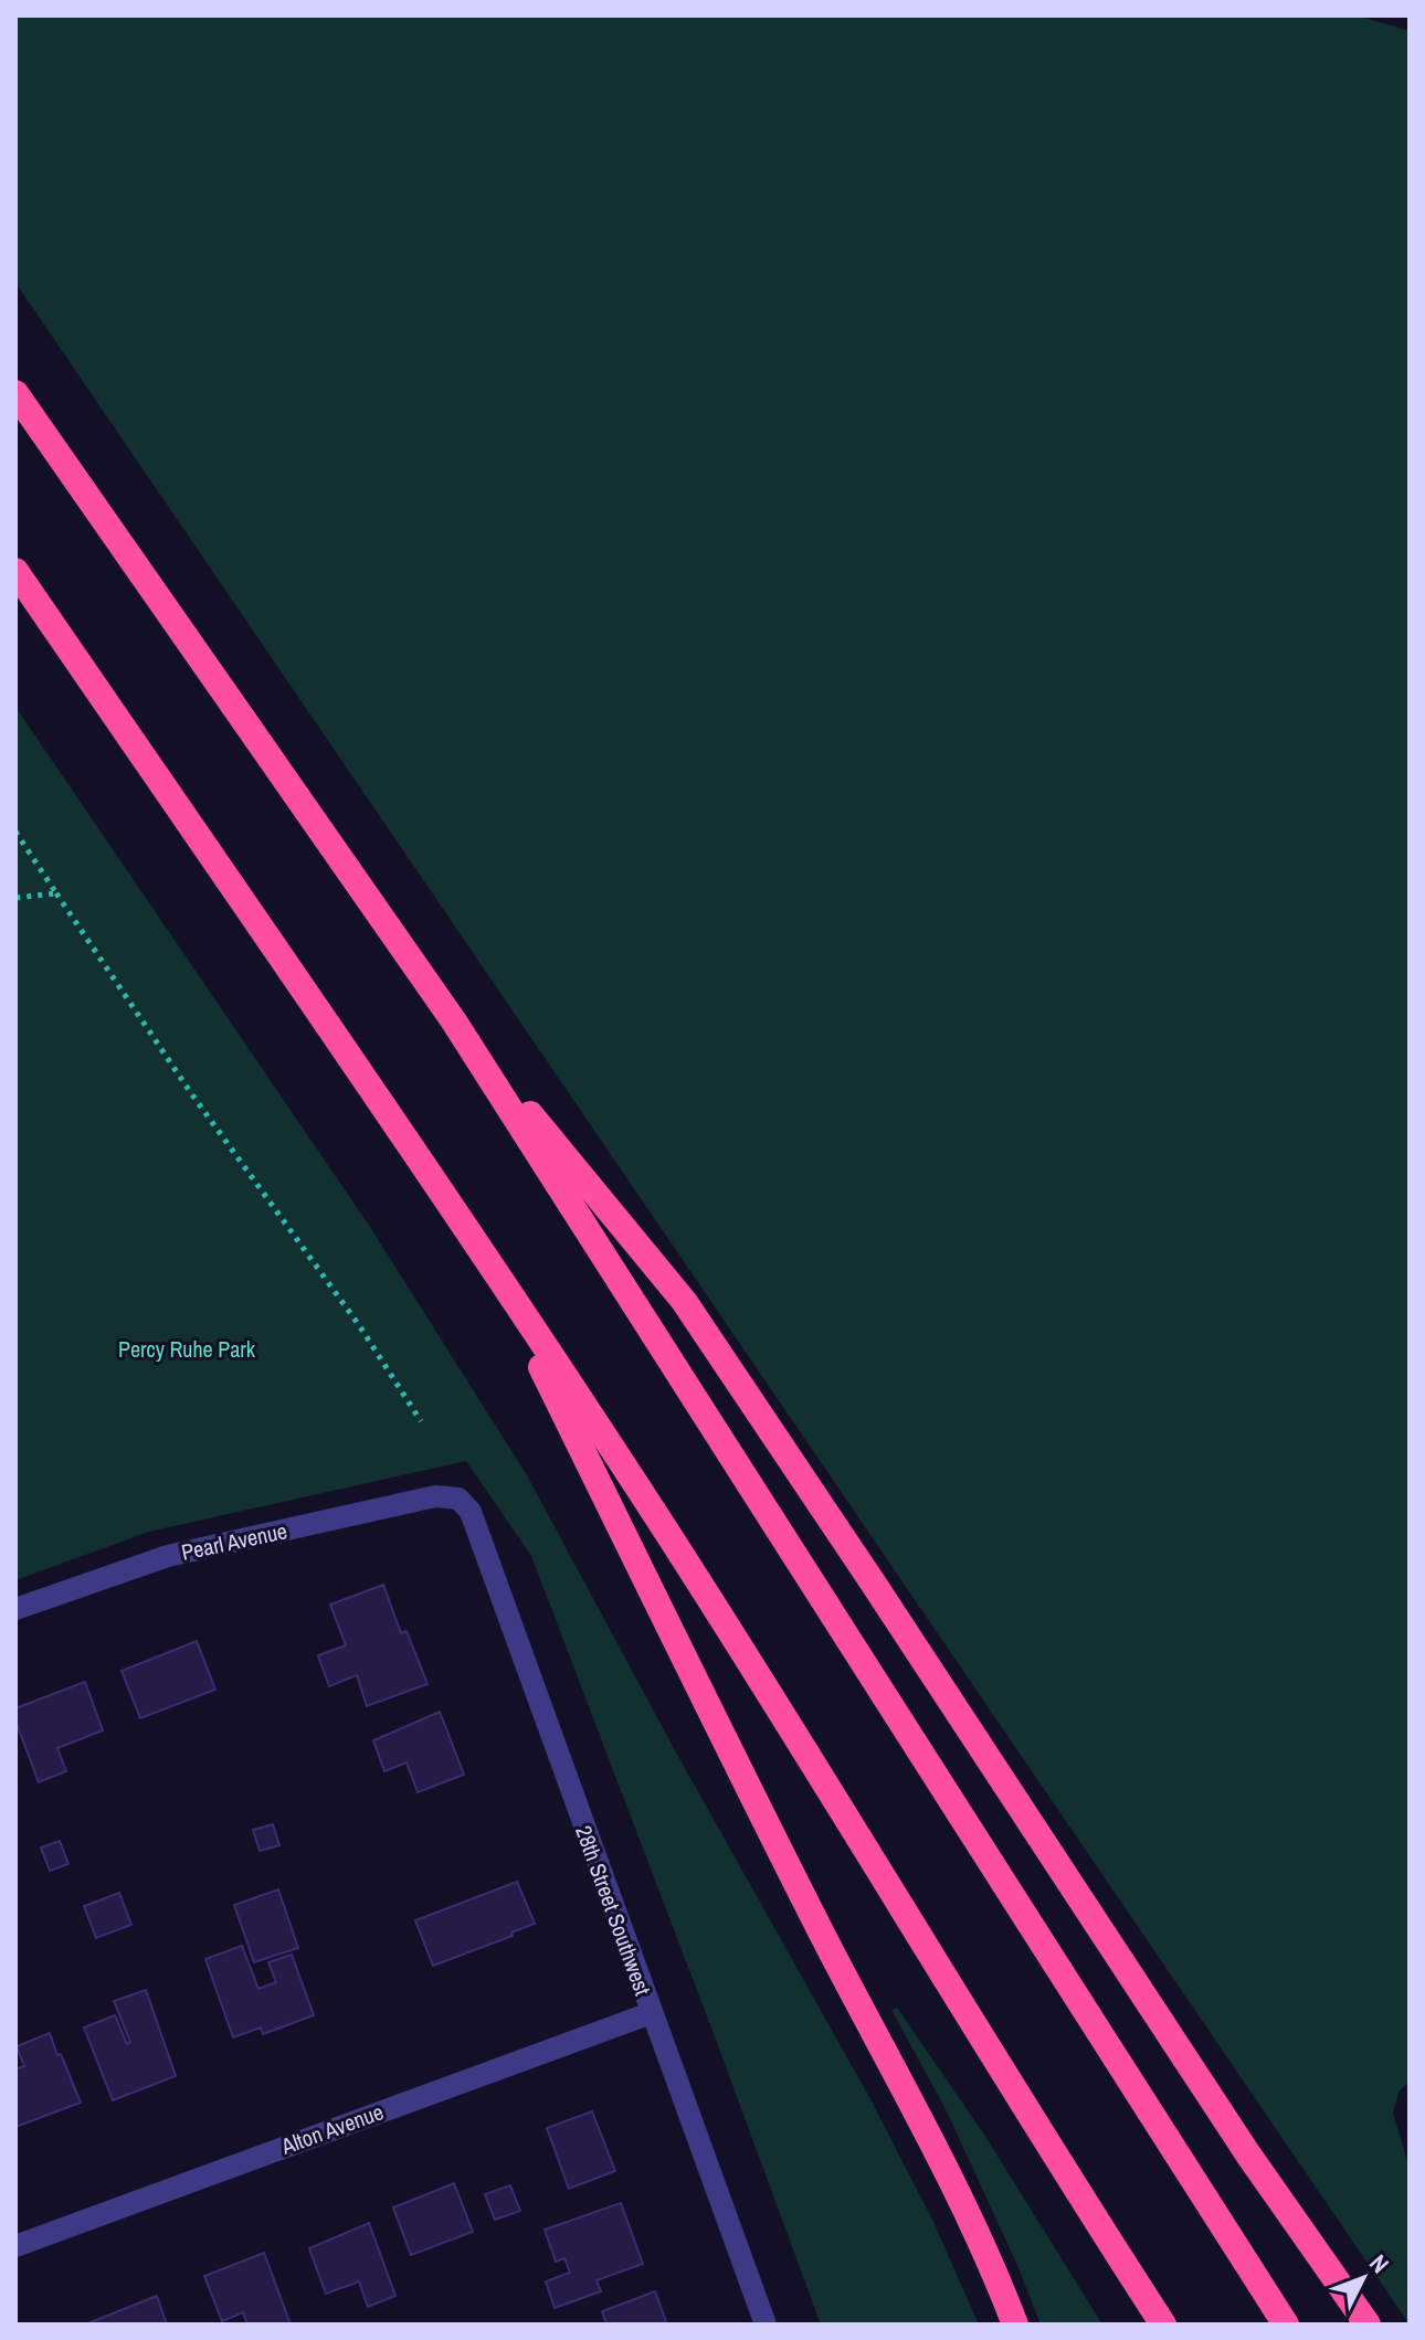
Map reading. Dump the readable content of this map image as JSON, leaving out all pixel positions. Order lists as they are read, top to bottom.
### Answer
{
  "streets": {
    "street": ["Pearl Avenue", "28th Street Southwest", "Alton Avenue"]
  },
  "crossings": [
    ["Pearl Avenue", "28th Street Southwest"],
    ["28th Street Southwest", "Alton Avenue"]
  ],
  "parks": ["Percy Ruhe Park"],
  "north": "top right"
}
